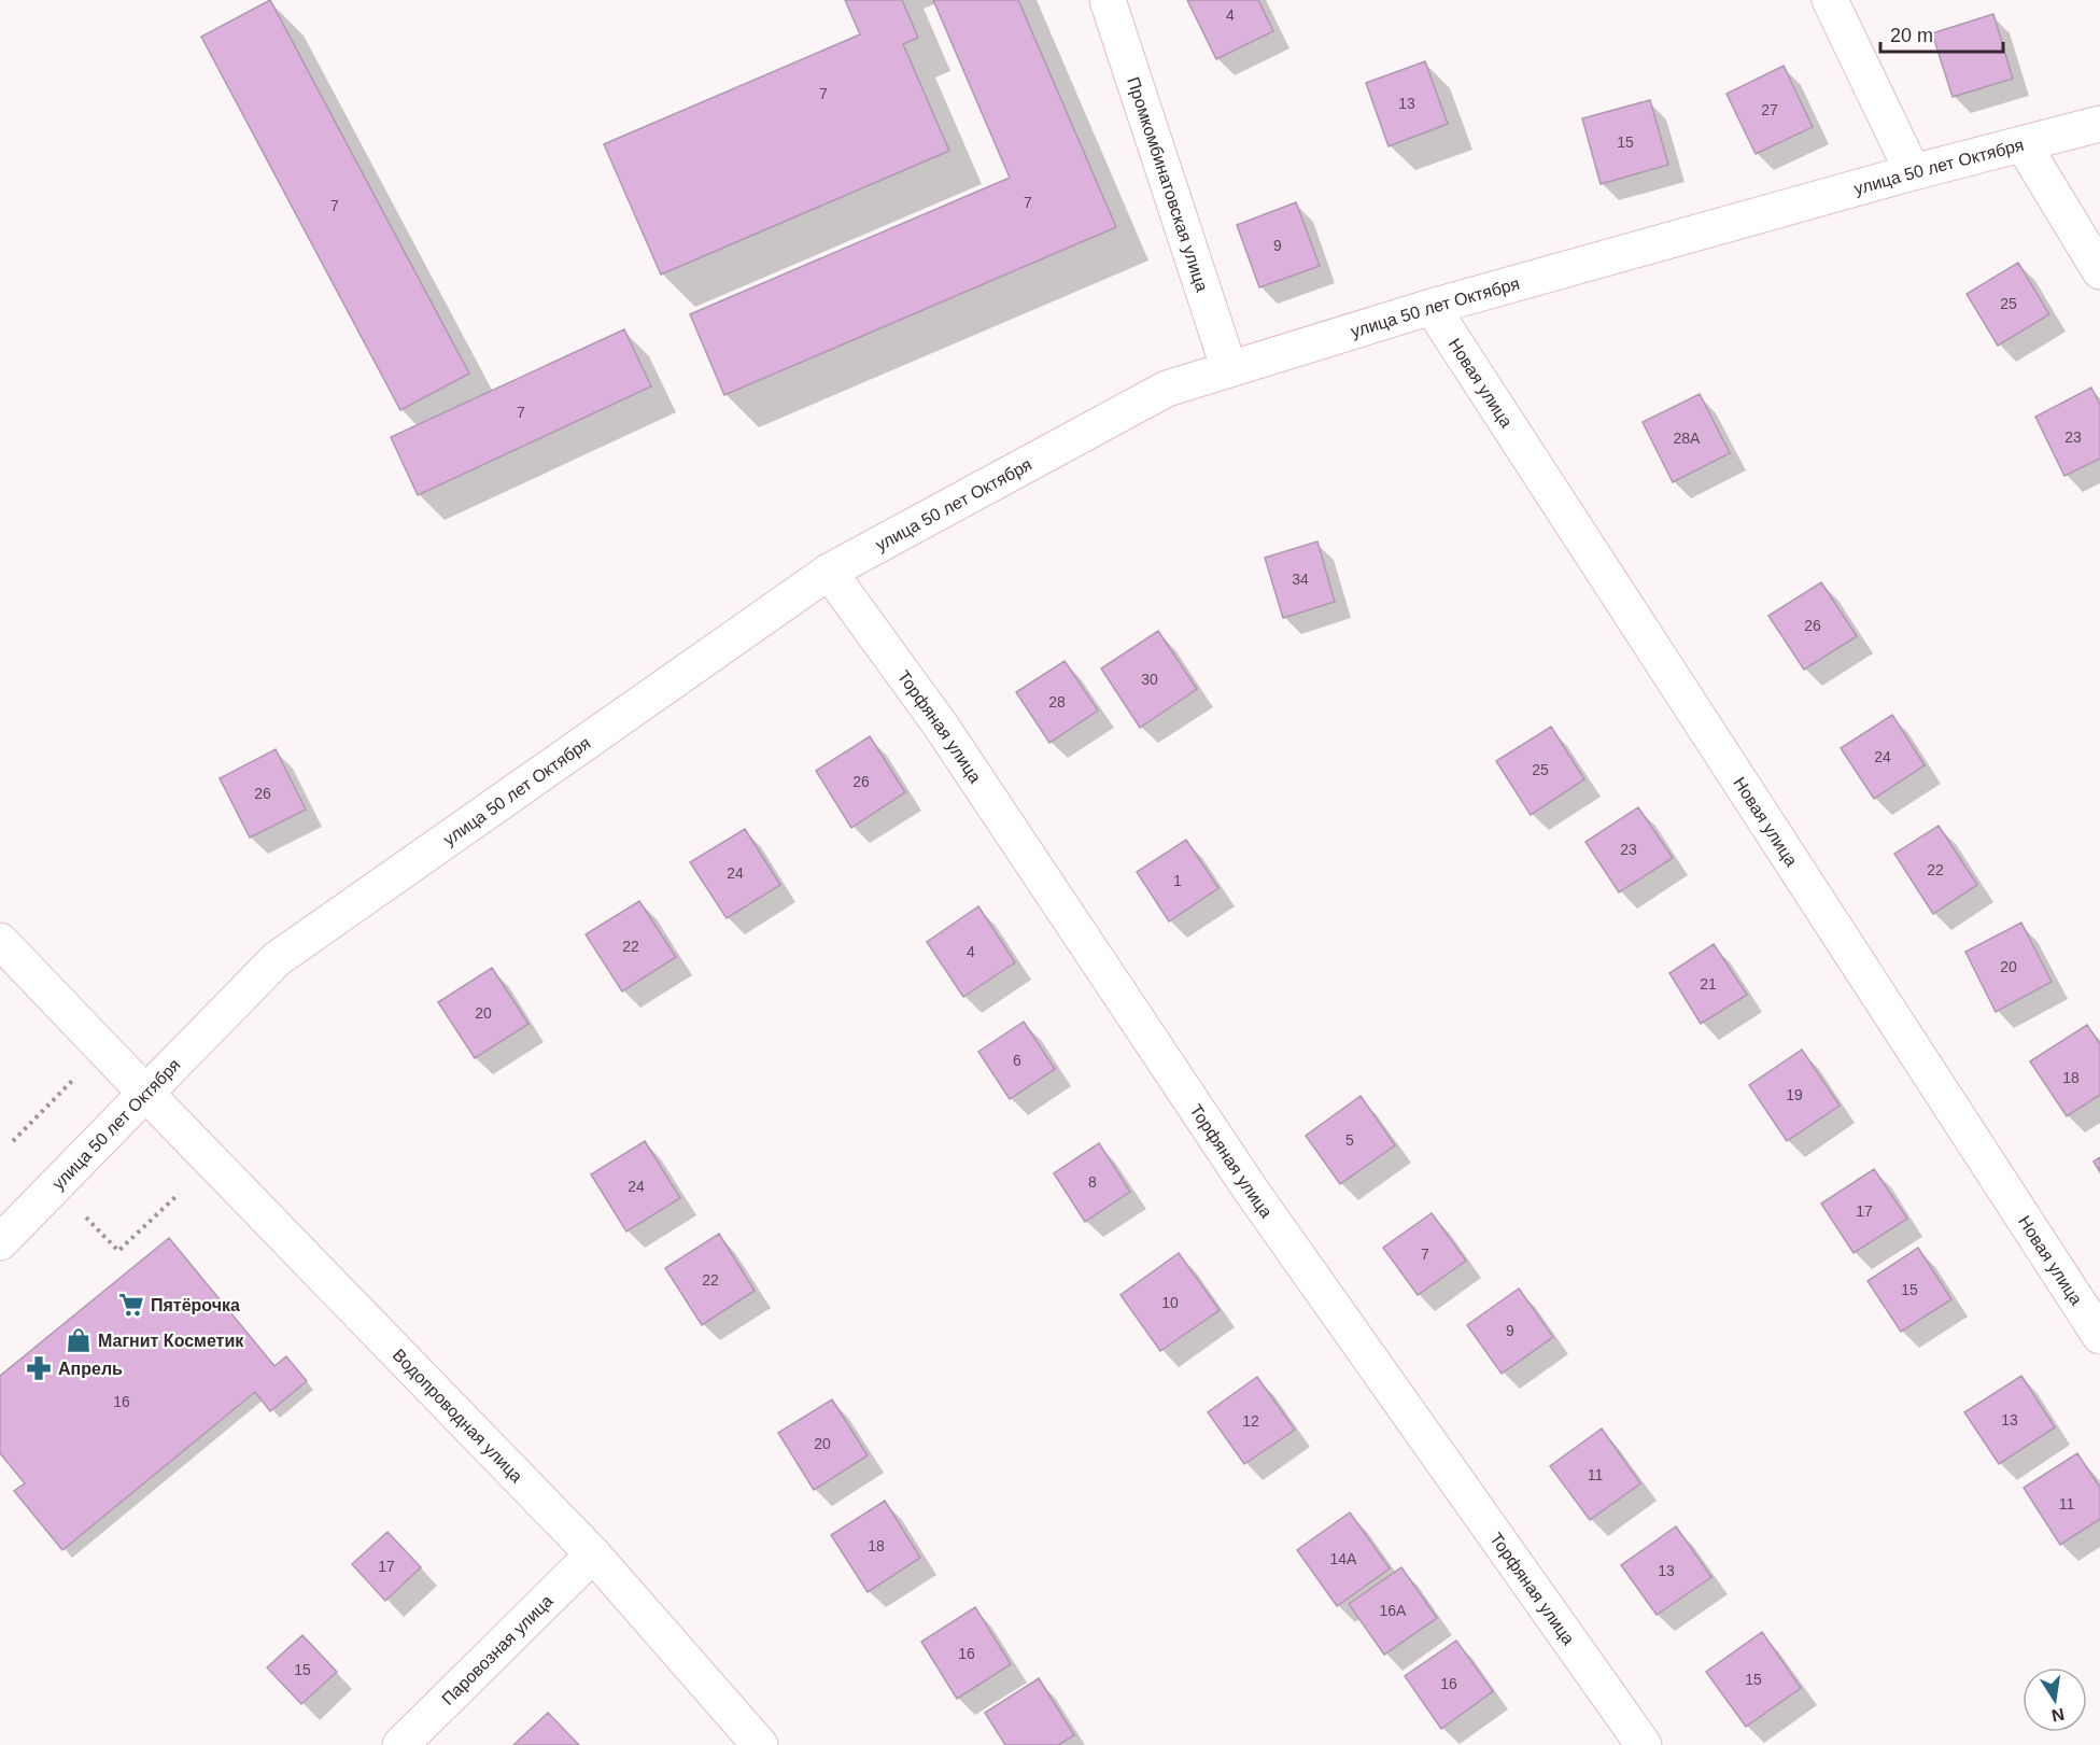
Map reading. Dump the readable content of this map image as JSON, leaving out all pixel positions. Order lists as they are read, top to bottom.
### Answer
{
  "streets": {
    "street": [
      "улица 50 лет Октября",
      "Промкомбинатовская улица",
      "Новая улица",
      "Торфяная улица",
      "Водопроводная улица",
      "Паровозная улица"
    ]
  },
  "crossings": [
    ["улица 50 лет Октября", "Промкомбинатовская улица"],
    ["улица 50 лет Октября", "Новая улица"],
    ["улица 50 лет Октября", "Торфяная улица"],
    ["улица 50 лет Октября", "Водопроводная улица"],
    ["Водопроводная улица", "Паровозная улица"]
  ],
  "places": {
    "supermarket": ["Пятёрочка"],
    "shop": ["Магнит Косметик"],
    "pharmacy": ["Апрель"]
  },
  "house_numbers": [
    "4",
    "7",
    "13",
    "27",
    "15",
    "7",
    "7",
    "9",
    "25",
    "7",
    "23",
    "28А",
    "34",
    "26",
    "30",
    "28",
    "24",
    "25",
    "26",
    "26",
    "23",
    "22",
    "24",
    "1",
    "22",
    "4",
    "20",
    "21",
    "20",
    "6",
    "18",
    "19",
    "5",
    "8",
    "24",
    "17",
    "7",
    "22",
    "15",
    "10",
    "9",
    "16",
    "13",
    "12",
    "20",
    "11",
    "11",
    "18",
    "14А",
    "17",
    "13",
    "16А",
    "16",
    "15",
    "15",
    "16"
  ],
  "scale_bar": "20 m",
  "north": "bottom"
}
